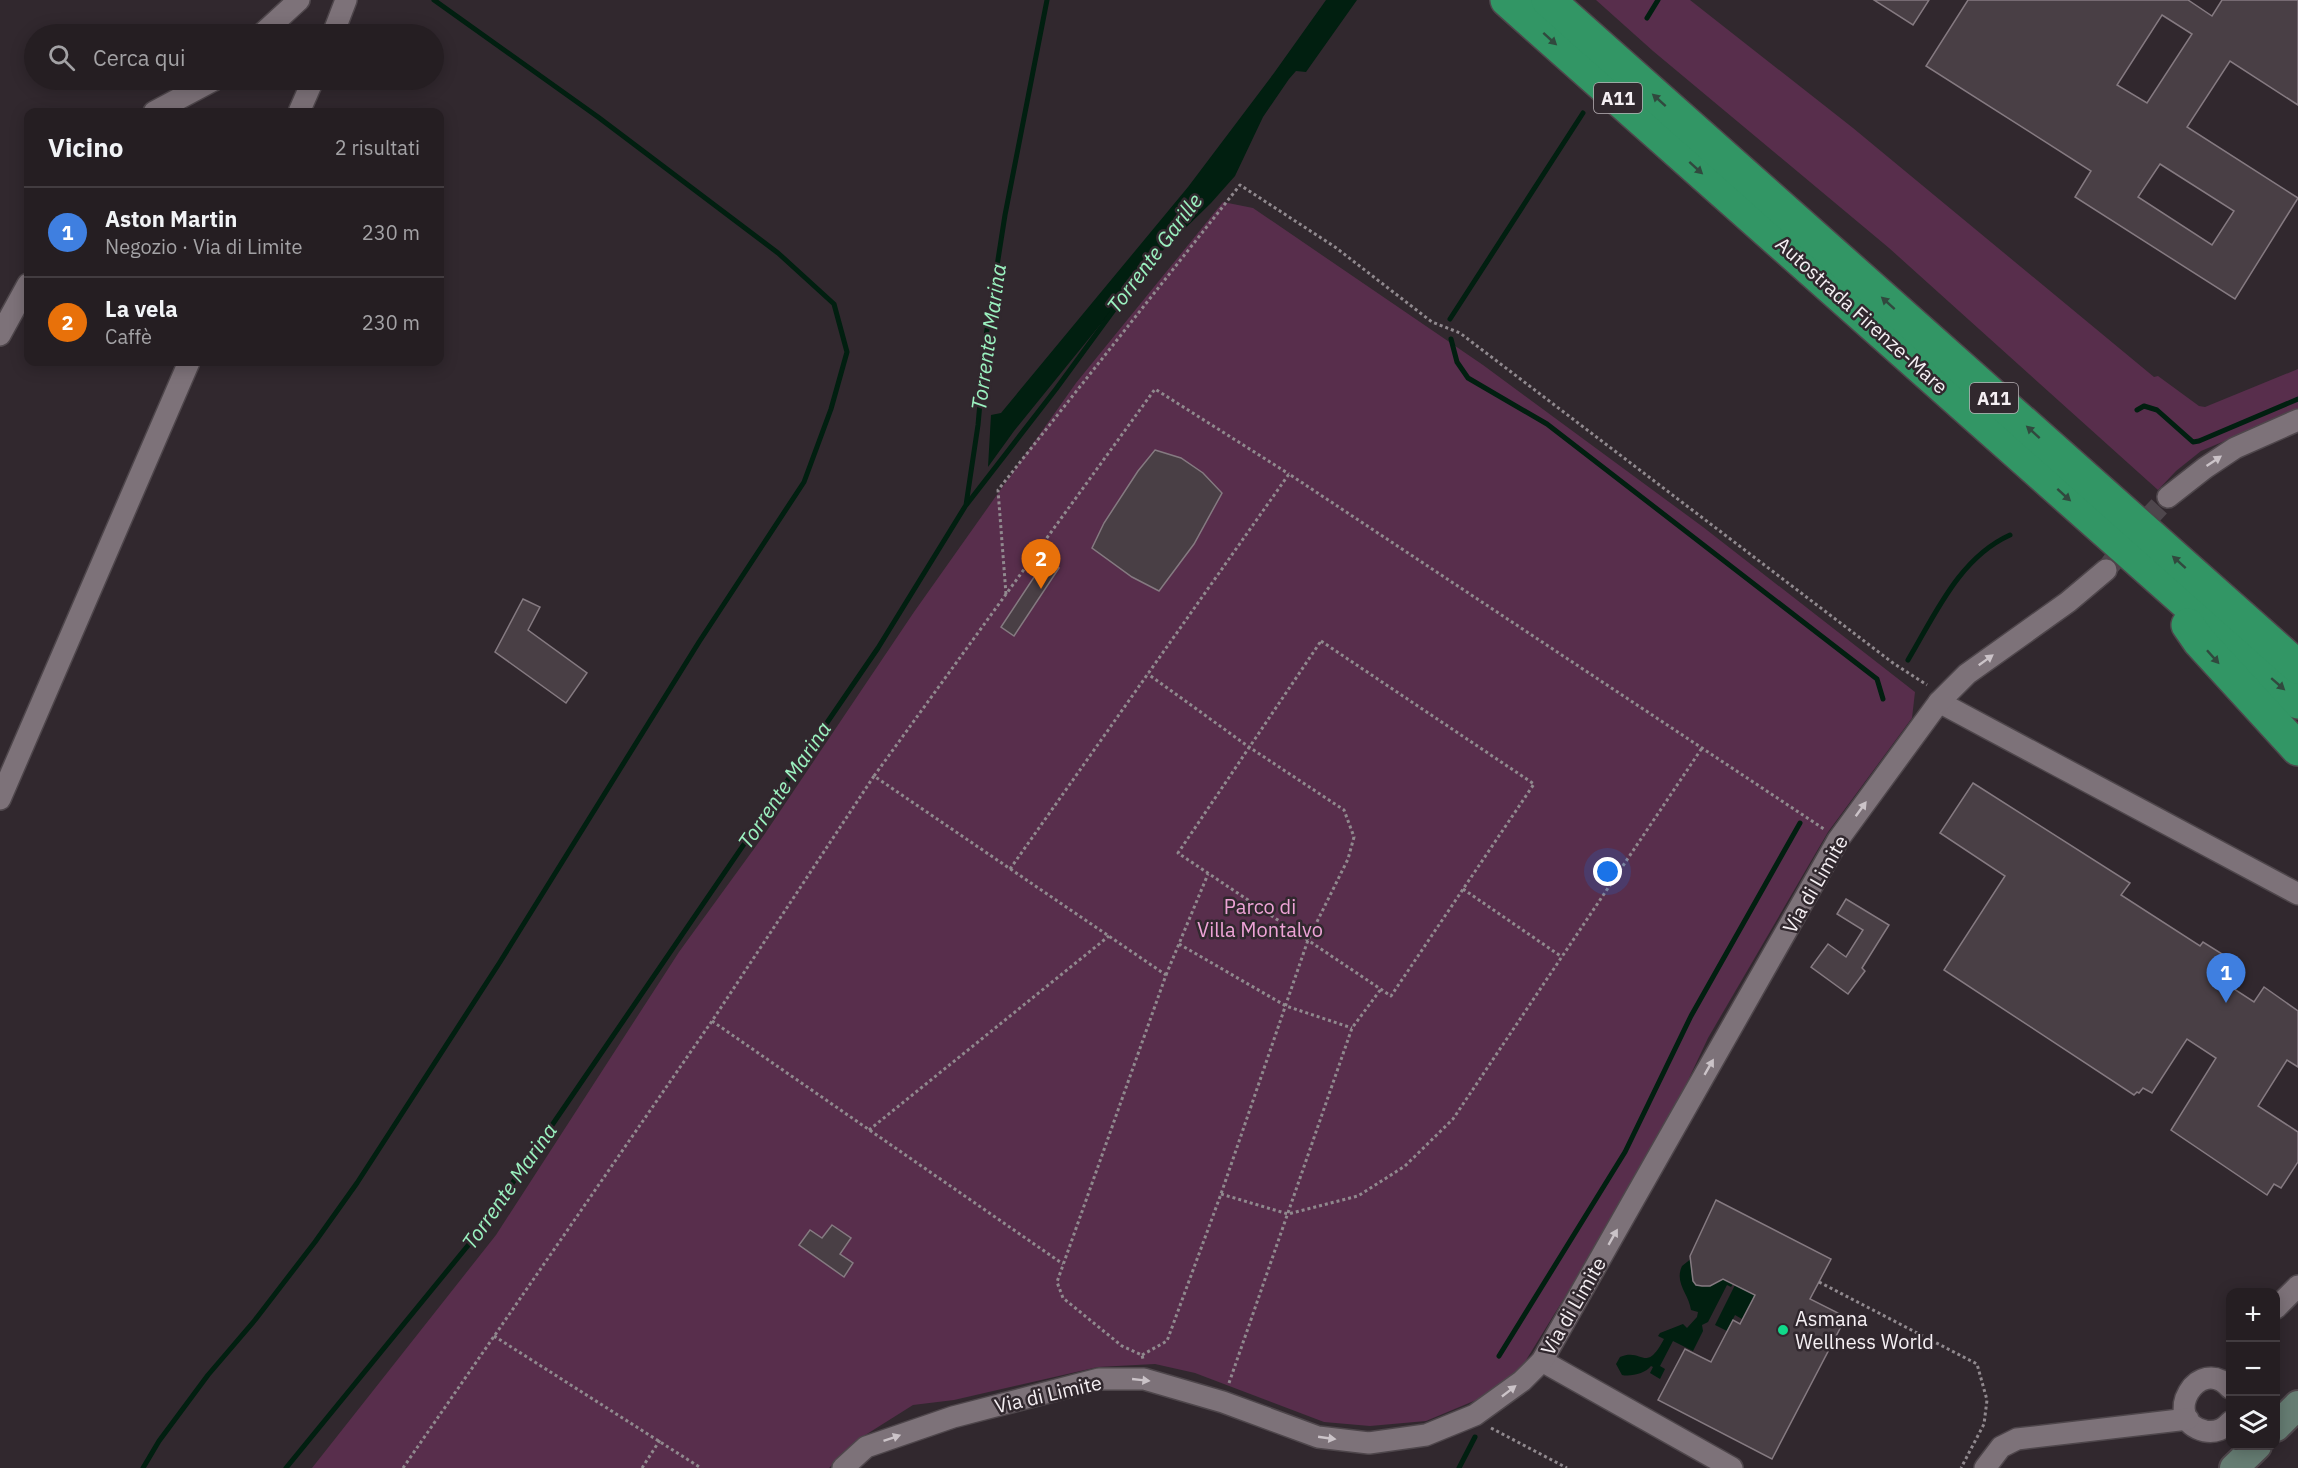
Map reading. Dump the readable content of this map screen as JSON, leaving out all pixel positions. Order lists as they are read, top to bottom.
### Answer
{
  "streets": {
    "highway": ["A11", "Autostrada Firenze-Mare"],
    "street": ["Via di Limite"]
  },
  "one_way": ["Via di Limite"],
  "water": ["Torrente Garille", "Torrente Marina"],
  "parks": ["Parco di Villa Montalvo"],
  "places": ["Asmana Wellness World"],
  "page": {
    "search": "Cerca qui",
    "heading": ["Vicino", "2 risultati"],
    "list": [
      {
        "mark": "1",
        "name": "Aston Martin",
        "note": "Negozio · Via di Limite",
        "value": "230 m"
      },
      {
        "mark": "2",
        "name": "La vela",
        "note": "Caffè",
        "value": "230 m"
      }
    ],
    "pins": ["2", "1"],
    "map_buttons": ["+", "−"]
  }
}
